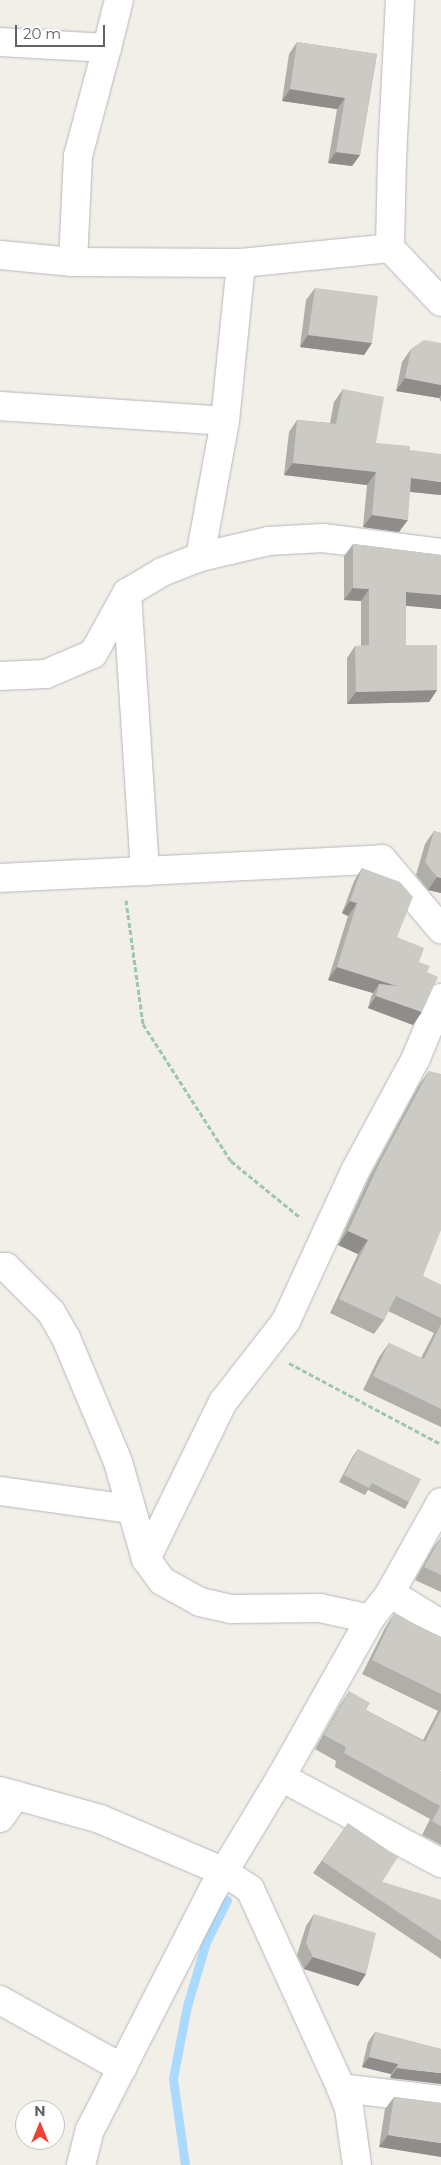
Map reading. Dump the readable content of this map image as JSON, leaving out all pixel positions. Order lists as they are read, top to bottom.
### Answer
{
  "scale_bar": "20 m",
  "north": "top"
}
